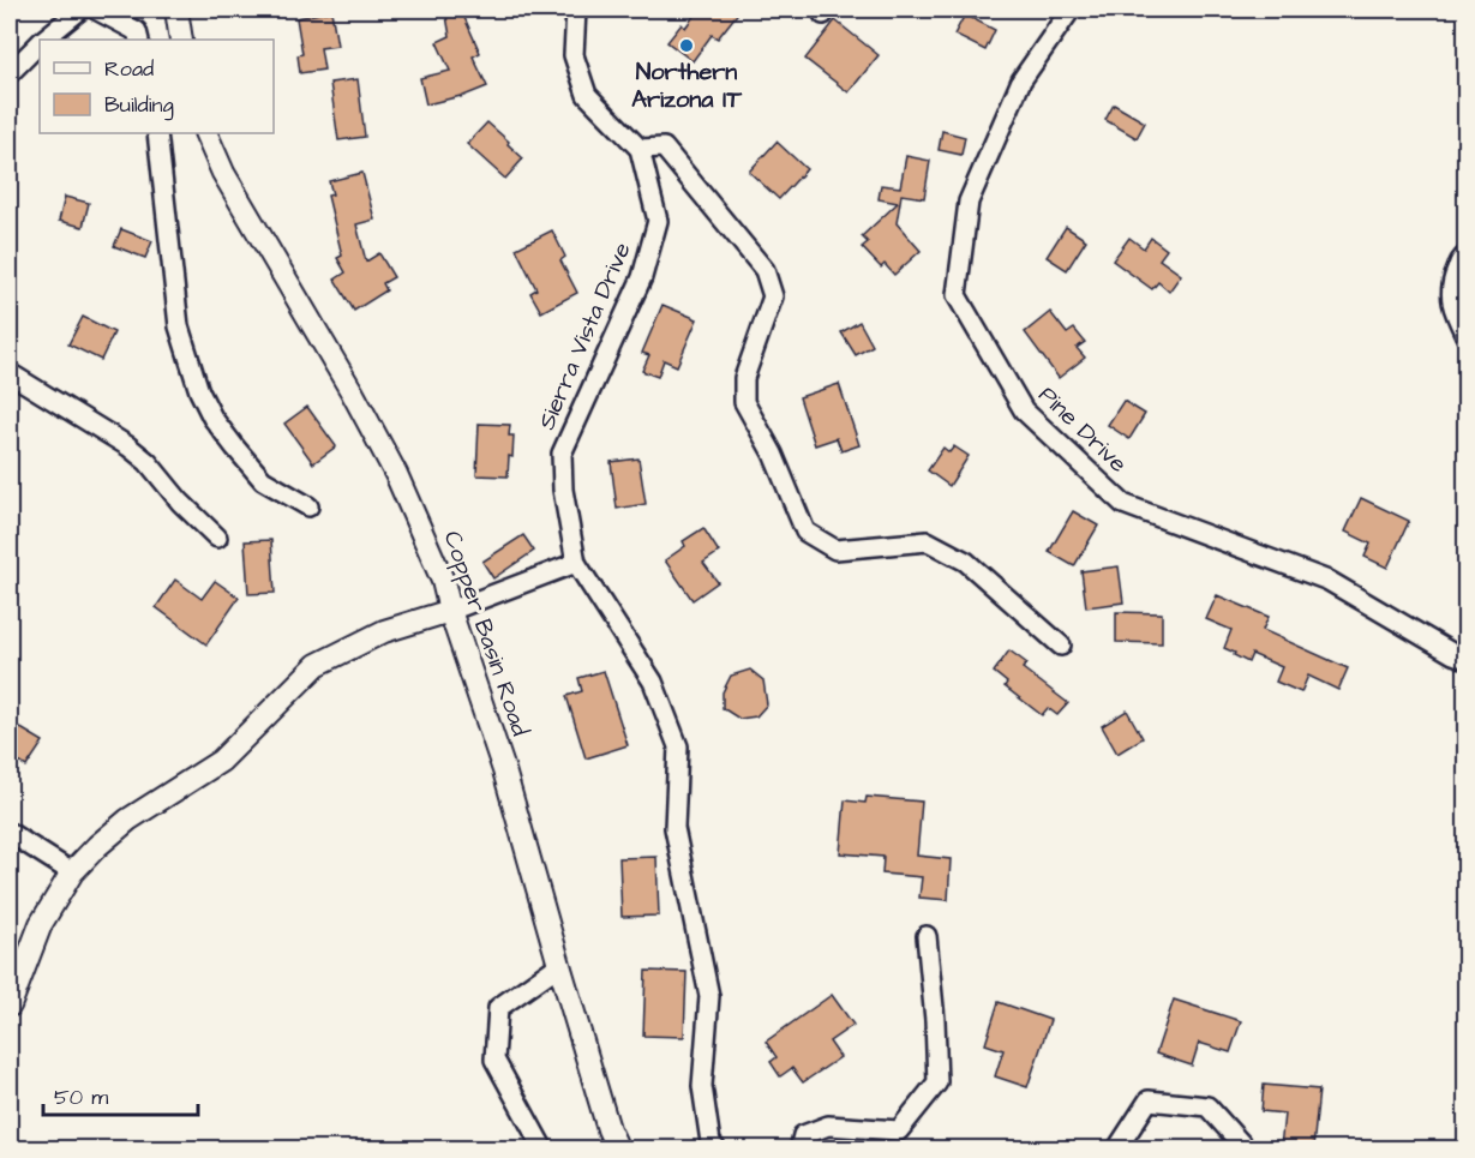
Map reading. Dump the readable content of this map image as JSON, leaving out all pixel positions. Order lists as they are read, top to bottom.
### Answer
{
  "streets": {
    "street": ["Sierra Vista Drive", "Pine Drive", "Copper Basin Road"]
  },
  "places": ["Northern Arizona IT"],
  "legend": ["Road", "Building"],
  "scale_bar": "50 m"
}
